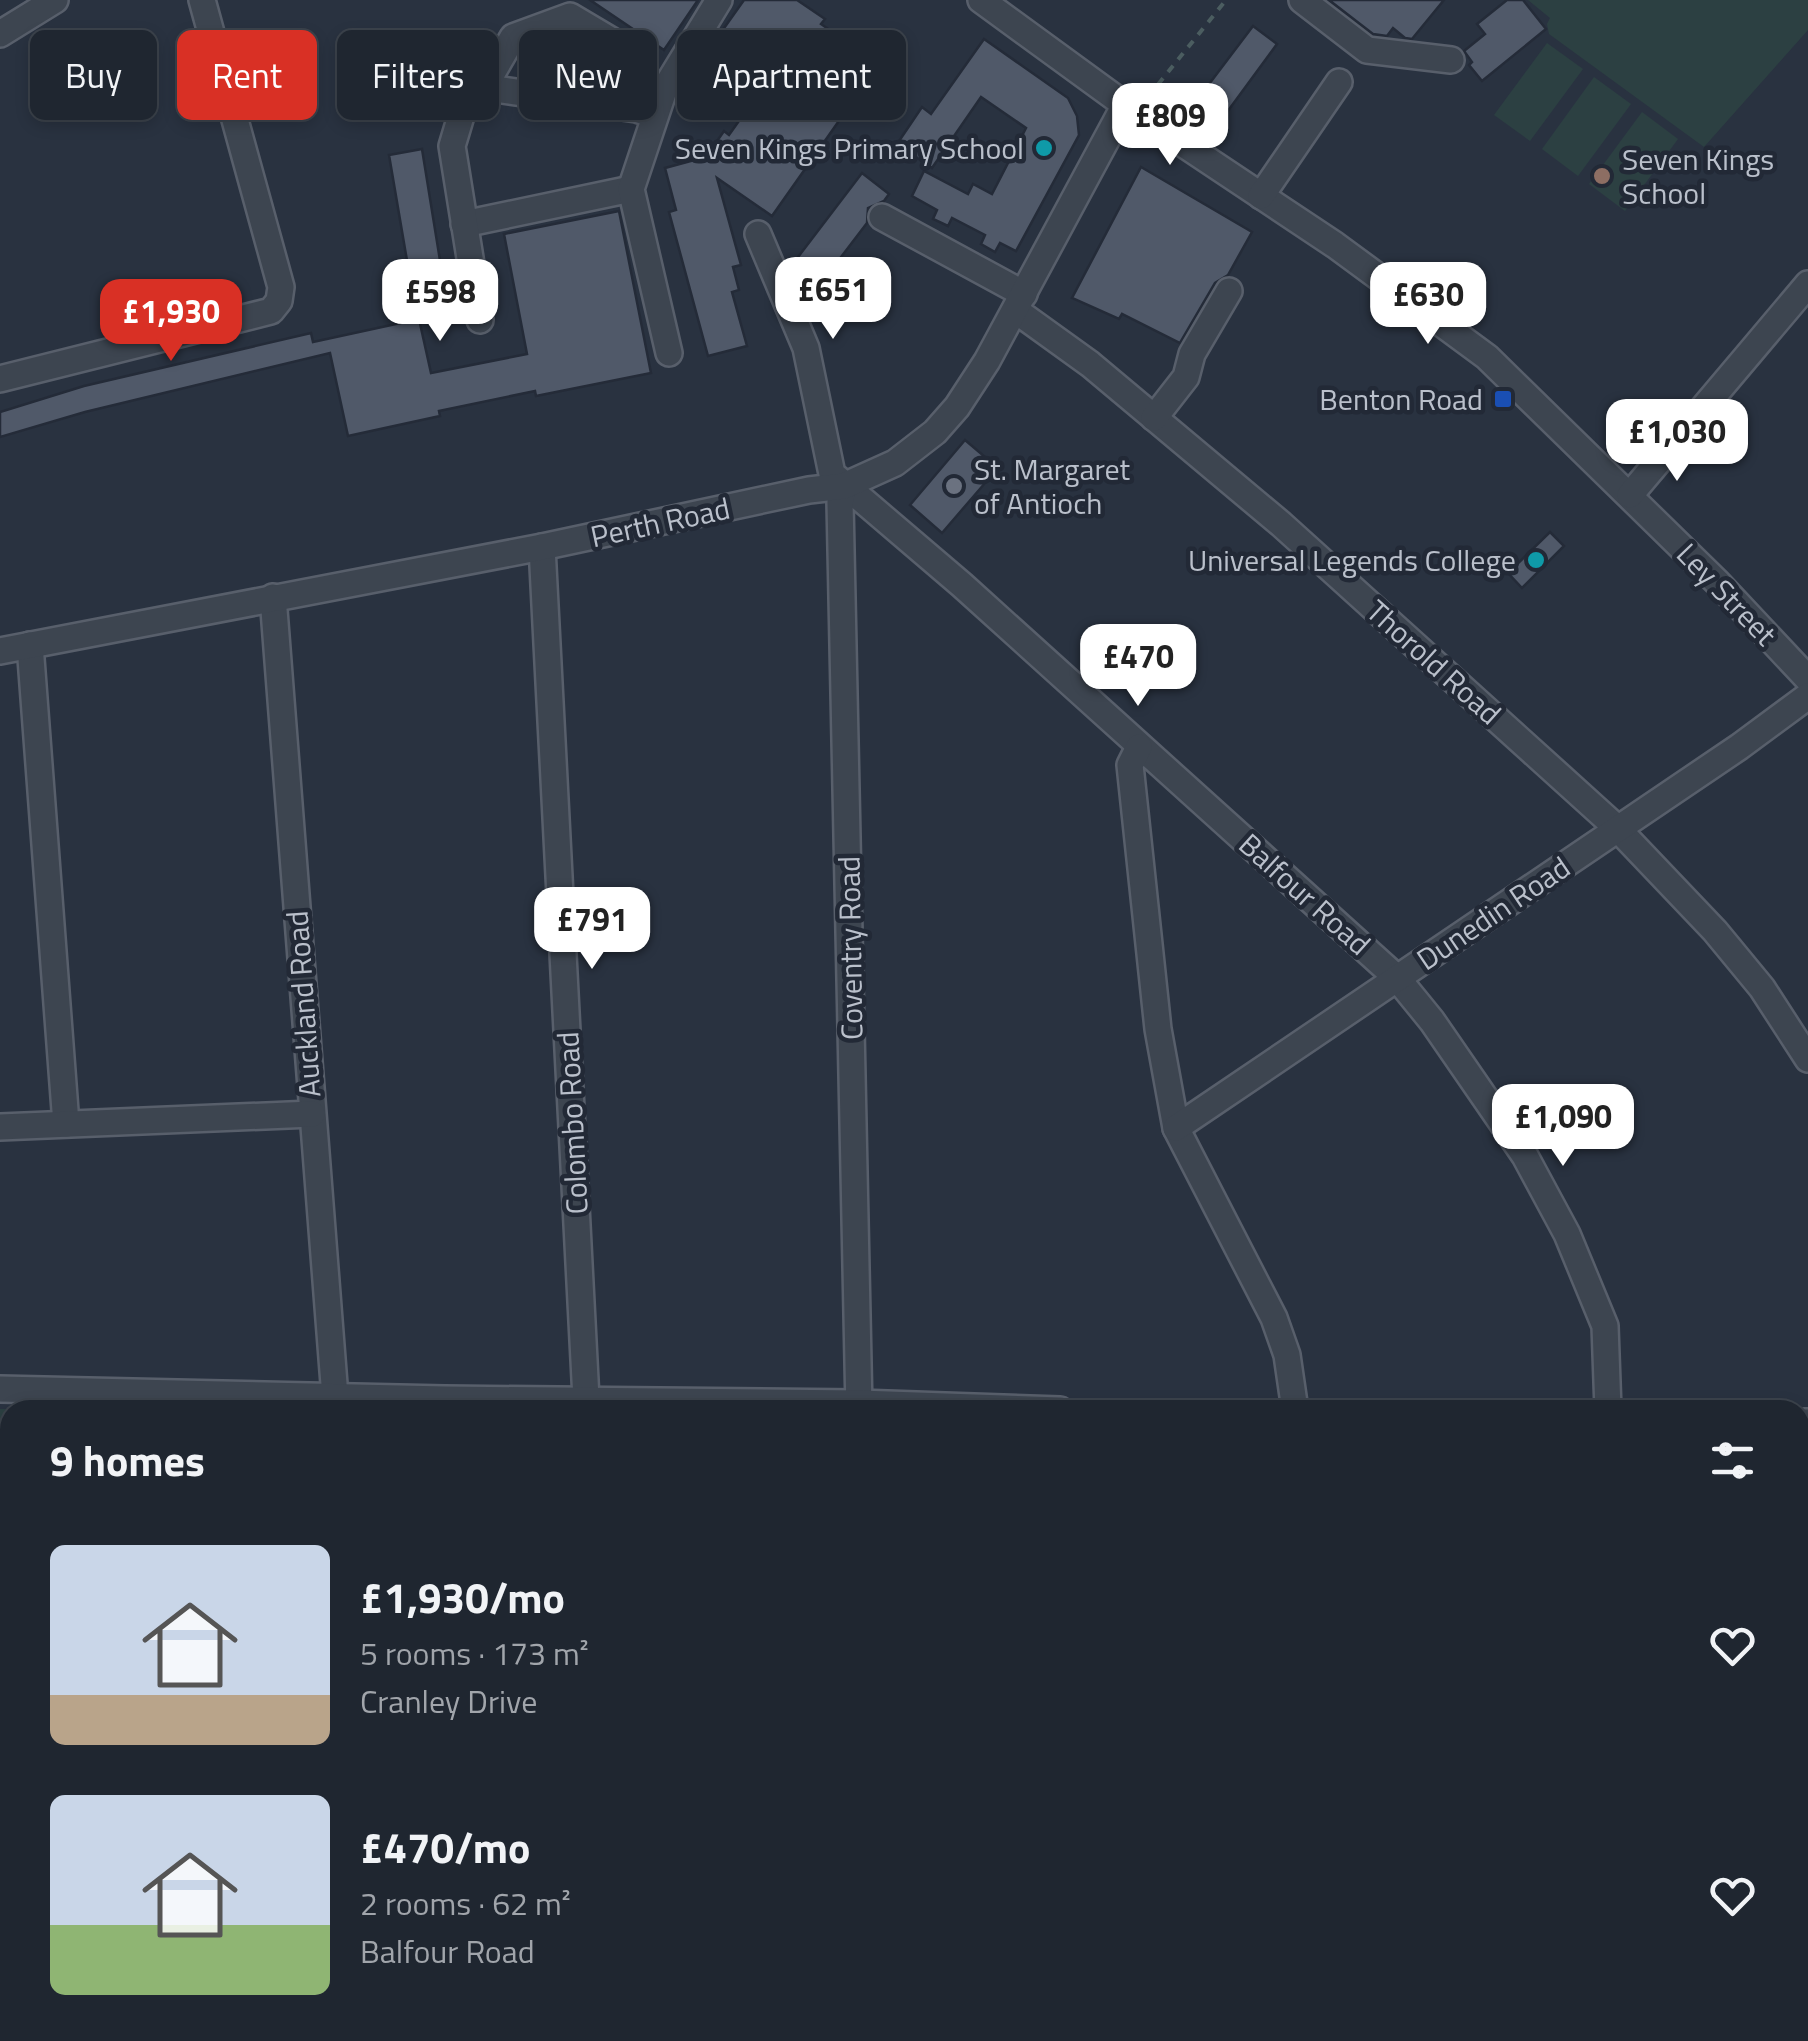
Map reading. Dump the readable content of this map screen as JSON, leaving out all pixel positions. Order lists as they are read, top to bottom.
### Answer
{
  "streets": {
    "street": [
      "Perth Road",
      "Ley Street",
      "Thorold Road",
      "Balfour Road",
      "Dunedin Road",
      "Coventry Road",
      "Auckland Road",
      "Colombo Road"
    ]
  },
  "crossings": [
    ["Perth Road", "Ley Street"],
    ["Perth Road", "Thorold Road"],
    ["Perth Road", "Balfour Road"],
    ["Perth Road", "Coventry Road"],
    ["Perth Road", "Auckland Road"],
    ["Perth Road", "Colombo Road"],
    ["Thorold Road", "Dunedin Road"],
    ["Balfour Road", "Dunedin Road"],
    ["Balfour Road", "Coventry Road"]
  ],
  "places": {
    "other": [
      "Seven Kings Primary School",
      "Seven Kings School",
      "St. Margaret of Antioch",
      "Universal Legends College"
    ],
    "transit": ["Benton Road"]
  },
  "page": {
    "chip": [
      "Buy",
      "Rent",
      "Filters",
      "New",
      "Apartment"
    ],
    "price": [
      "£809",
      "£651",
      "£598",
      "£630",
      "£1,930",
      "£1,030",
      "£470",
      "£791",
      "£1,090"
    ],
    "heading": "9 homes",
    "list": [
      {
        "name": "£1,930/mo",
        "note": "5 rooms · 173 m² · Cranley Drive"
      },
      {
        "name": "£470/mo",
        "note": "2 rooms · 62 m² · Balfour Road"
      }
    ]
  }
}
